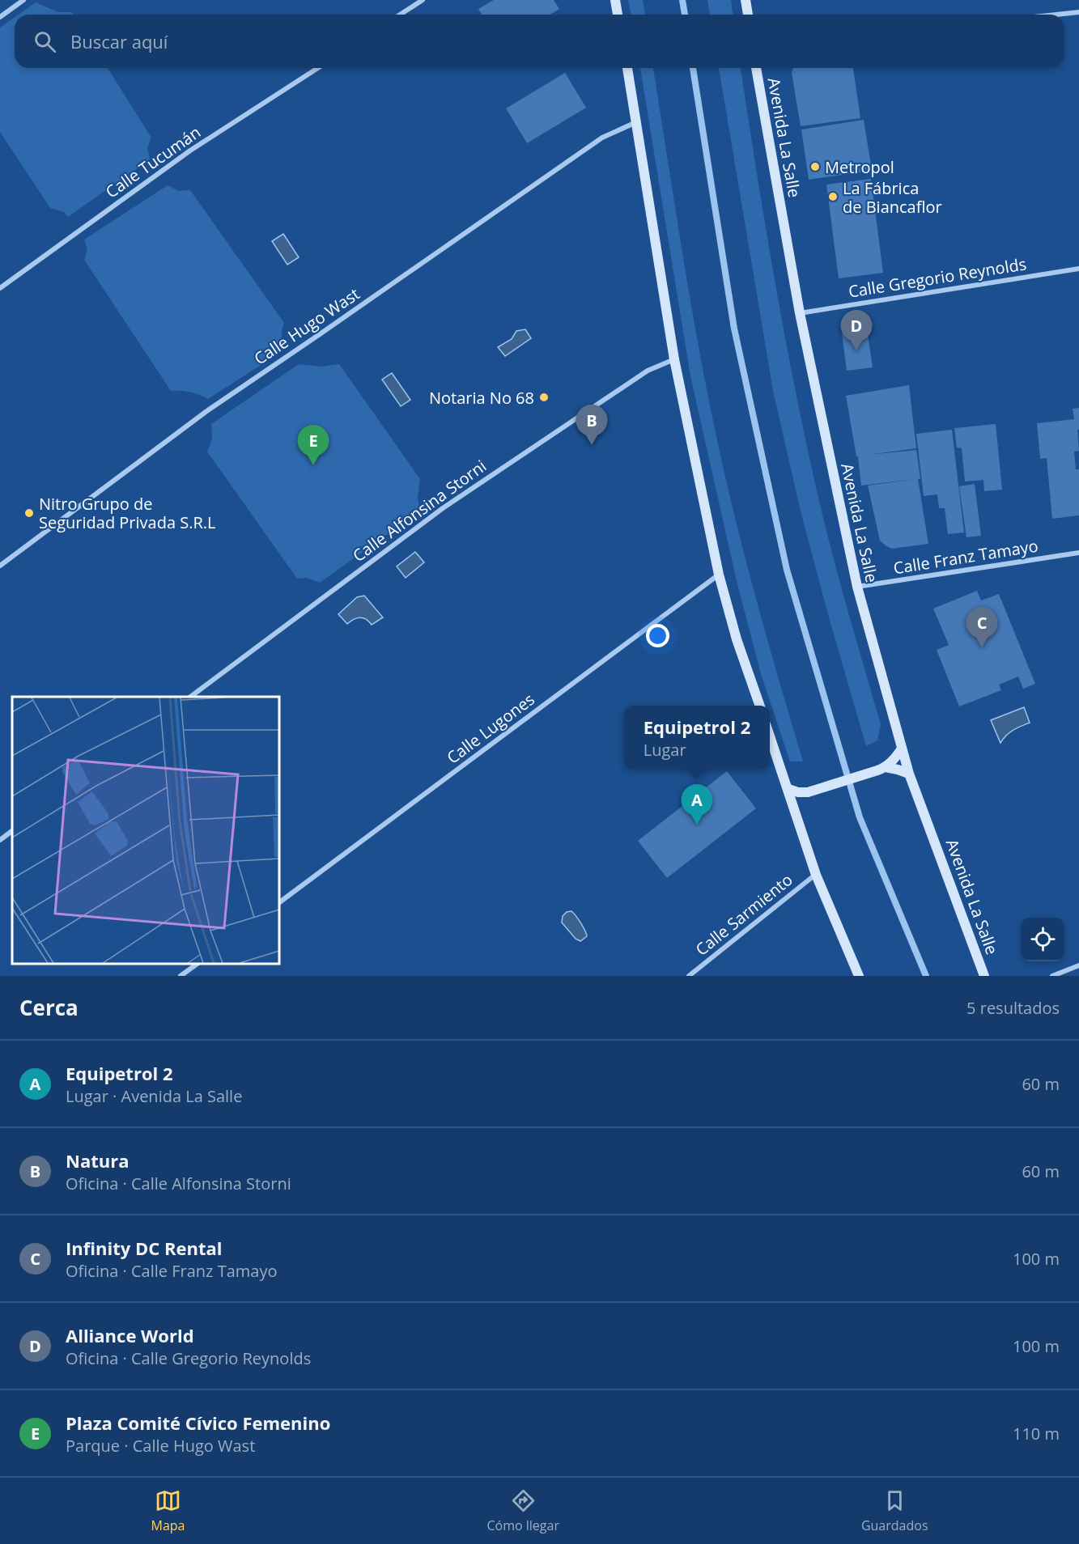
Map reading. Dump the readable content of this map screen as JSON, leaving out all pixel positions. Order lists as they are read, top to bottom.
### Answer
{
  "streets": {
    "main road": ["Avenida La Salle"],
    "street": [
      "Calle Tucumán",
      "Calle Gregorio Reynolds",
      "Calle Hugo Wast",
      "Calle Alfonsina Storni",
      "Calle Franz Tamayo",
      "Calle Lugones",
      "Calle Sarmiento"
    ]
  },
  "crossings": [
    ["Avenida La Salle", "Calle Gregorio Reynolds"],
    ["Avenida La Salle", "Calle Franz Tamayo"]
  ],
  "places": [
    "Metropol",
    "La Fábrica de Biancaflor",
    "Notaria No 68",
    "Nitro Grupo de Seguridad Privada S.R.L"
  ],
  "page": {
    "search": "Buscar aquí",
    "pins": [
      "D",
      "B",
      "E",
      "C",
      "A"
    ],
    "popup": ["Equipetrol 2", "Lugar"],
    "heading": ["Cerca", "5 resultados"],
    "list": [
      {
        "mark": "A",
        "name": "Equipetrol 2",
        "note": "Lugar · Avenida La Salle",
        "value": "60 m"
      },
      {
        "mark": "B",
        "name": "Natura",
        "note": "Oficina · Calle Alfonsina Storni",
        "value": "60 m"
      },
      {
        "mark": "C",
        "name": "Infinity DC Rental",
        "note": "Oficina · Calle Franz Tamayo",
        "value": "100 m"
      },
      {
        "mark": "D",
        "name": "Alliance World",
        "note": "Oficina · Calle Gregorio Reynolds",
        "value": "100 m"
      },
      {
        "mark": "E",
        "name": "Plaza Comité Cívico Femenino",
        "note": "Parque · Calle Hugo Wast",
        "value": "110 m"
      }
    ],
    "nav": ["Mapa", "Cómo llegar", "Guardados"]
  }
}
